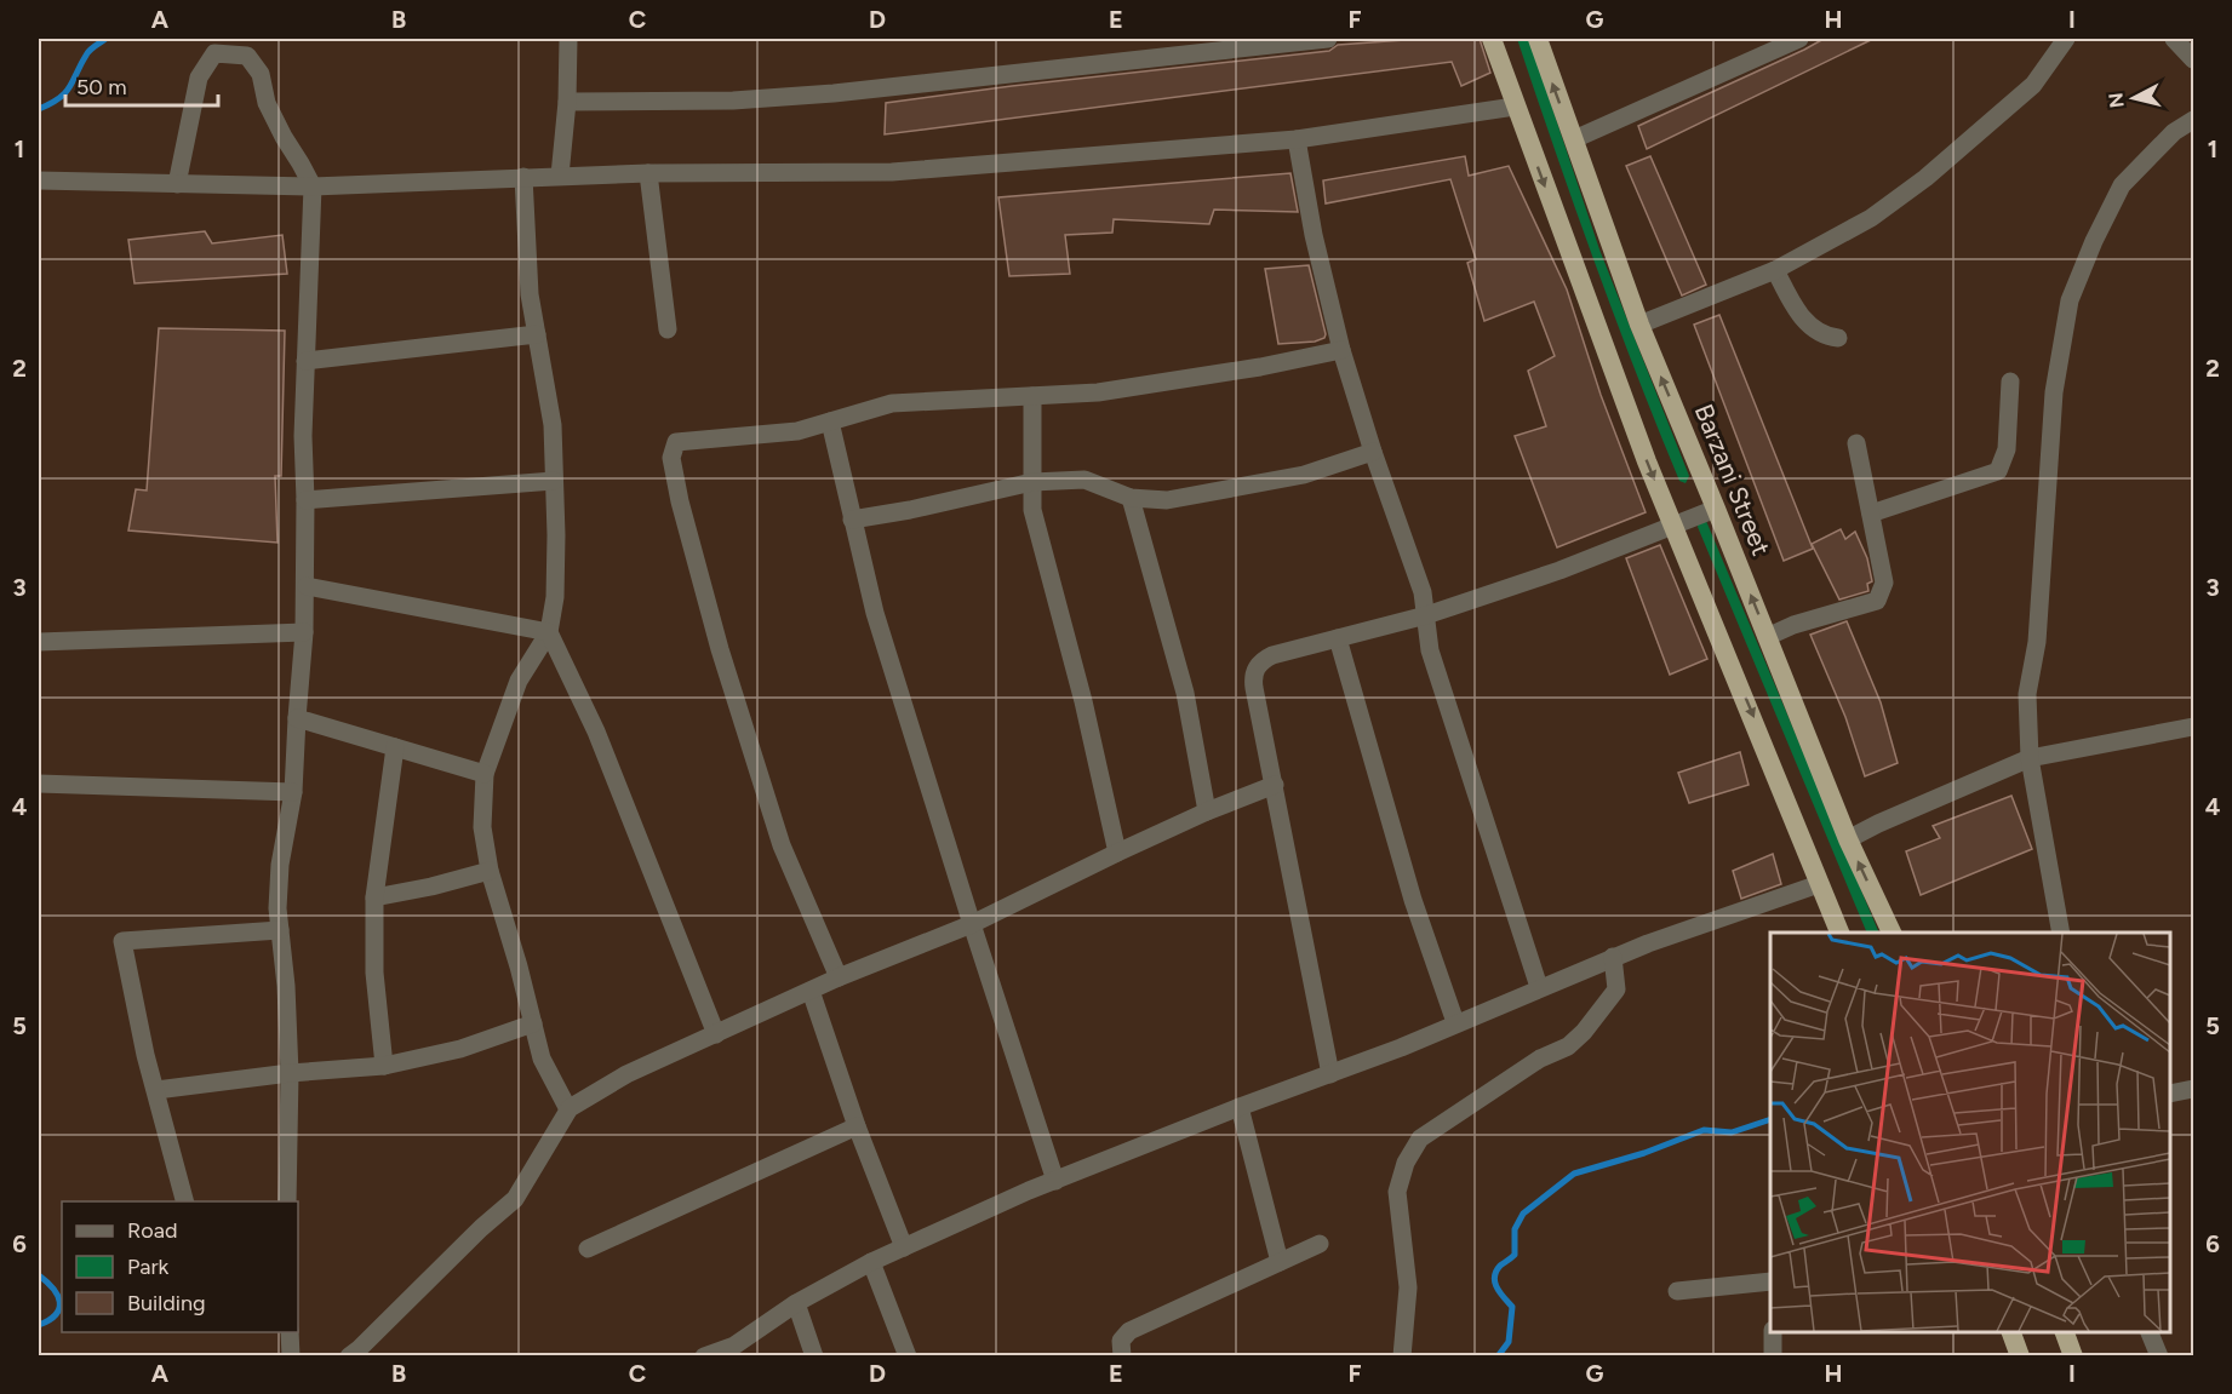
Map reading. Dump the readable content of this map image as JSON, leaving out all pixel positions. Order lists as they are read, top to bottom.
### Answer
{
  "streets": {
    "highway": ["Barzani Street"]
  },
  "legend": ["Road", "Park", "Building"],
  "scale_bar": "50 m",
  "north": "left",
  "grid": {
    "columns": [
      "A",
      "B",
      "C",
      "D",
      "E",
      "F",
      "G",
      "H",
      "I"
    ],
    "rows": [
      "1",
      "2",
      "3",
      "4",
      "5",
      "6"
    ]
  }
}
